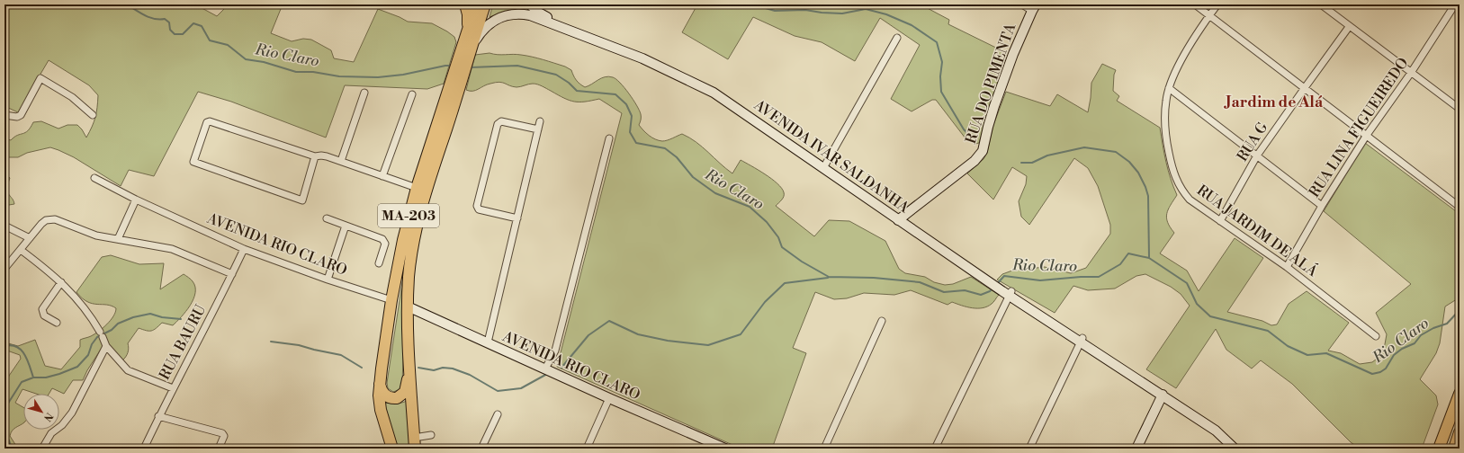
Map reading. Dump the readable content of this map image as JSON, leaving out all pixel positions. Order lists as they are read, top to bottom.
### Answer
{
  "streets": {
    "main road": [
      "RUA DO PIMENTA",
      "AVENIDA IVAR SALDANHA",
      "MA-203",
      "AVENIDA RIO CLARO"
    ],
    "street": [
      "RUA LINA FIGUEIREDO",
      "RUA G",
      "RUA JARDIM DE ALÁ",
      "RUA BAURU"
    ]
  },
  "crossings": [
    ["RUA DO PIMENTA", "AVENIDA IVAR SALDANHA"],
    ["RUA LINA FIGUEIREDO", "RUA JARDIM DE ALÁ"],
    ["RUA G", "RUA JARDIM DE ALÁ"],
    ["AVENIDA IVAR SALDANHA", "MA-203"],
    ["MA-203", "AVENIDA RIO CLARO"],
    ["AVENIDA RIO CLARO", "RUA BAURU"]
  ],
  "districts": ["Jardim de Alá"],
  "water": ["Rio Claro"],
  "north": "bottom right"
}
